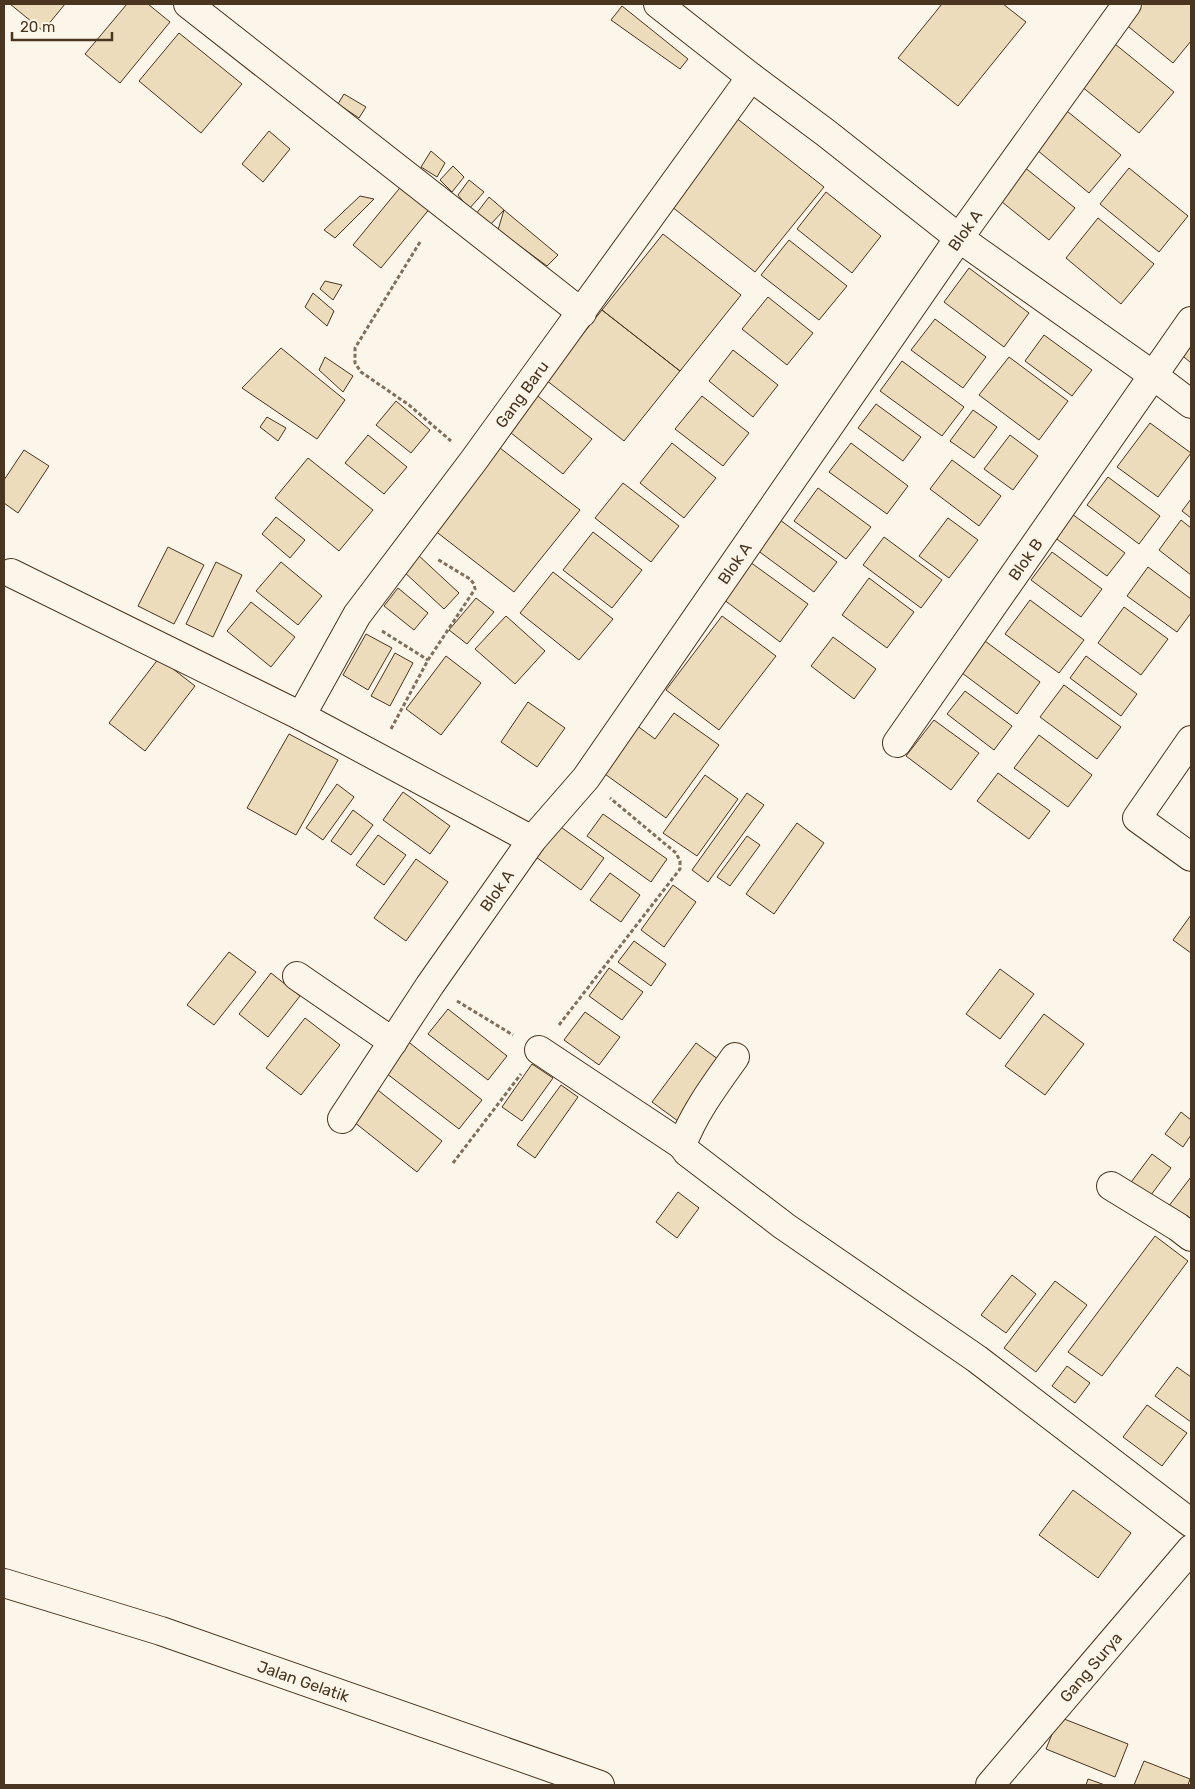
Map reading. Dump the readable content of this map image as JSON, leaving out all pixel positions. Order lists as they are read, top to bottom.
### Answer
{
  "streets": {
    "street": [
      "Blok A",
      "Gang Baru",
      "Blok B",
      "Gang Surya",
      "Jalan Gelatik"
    ]
  },
  "scale_bar": "20 m"
}
